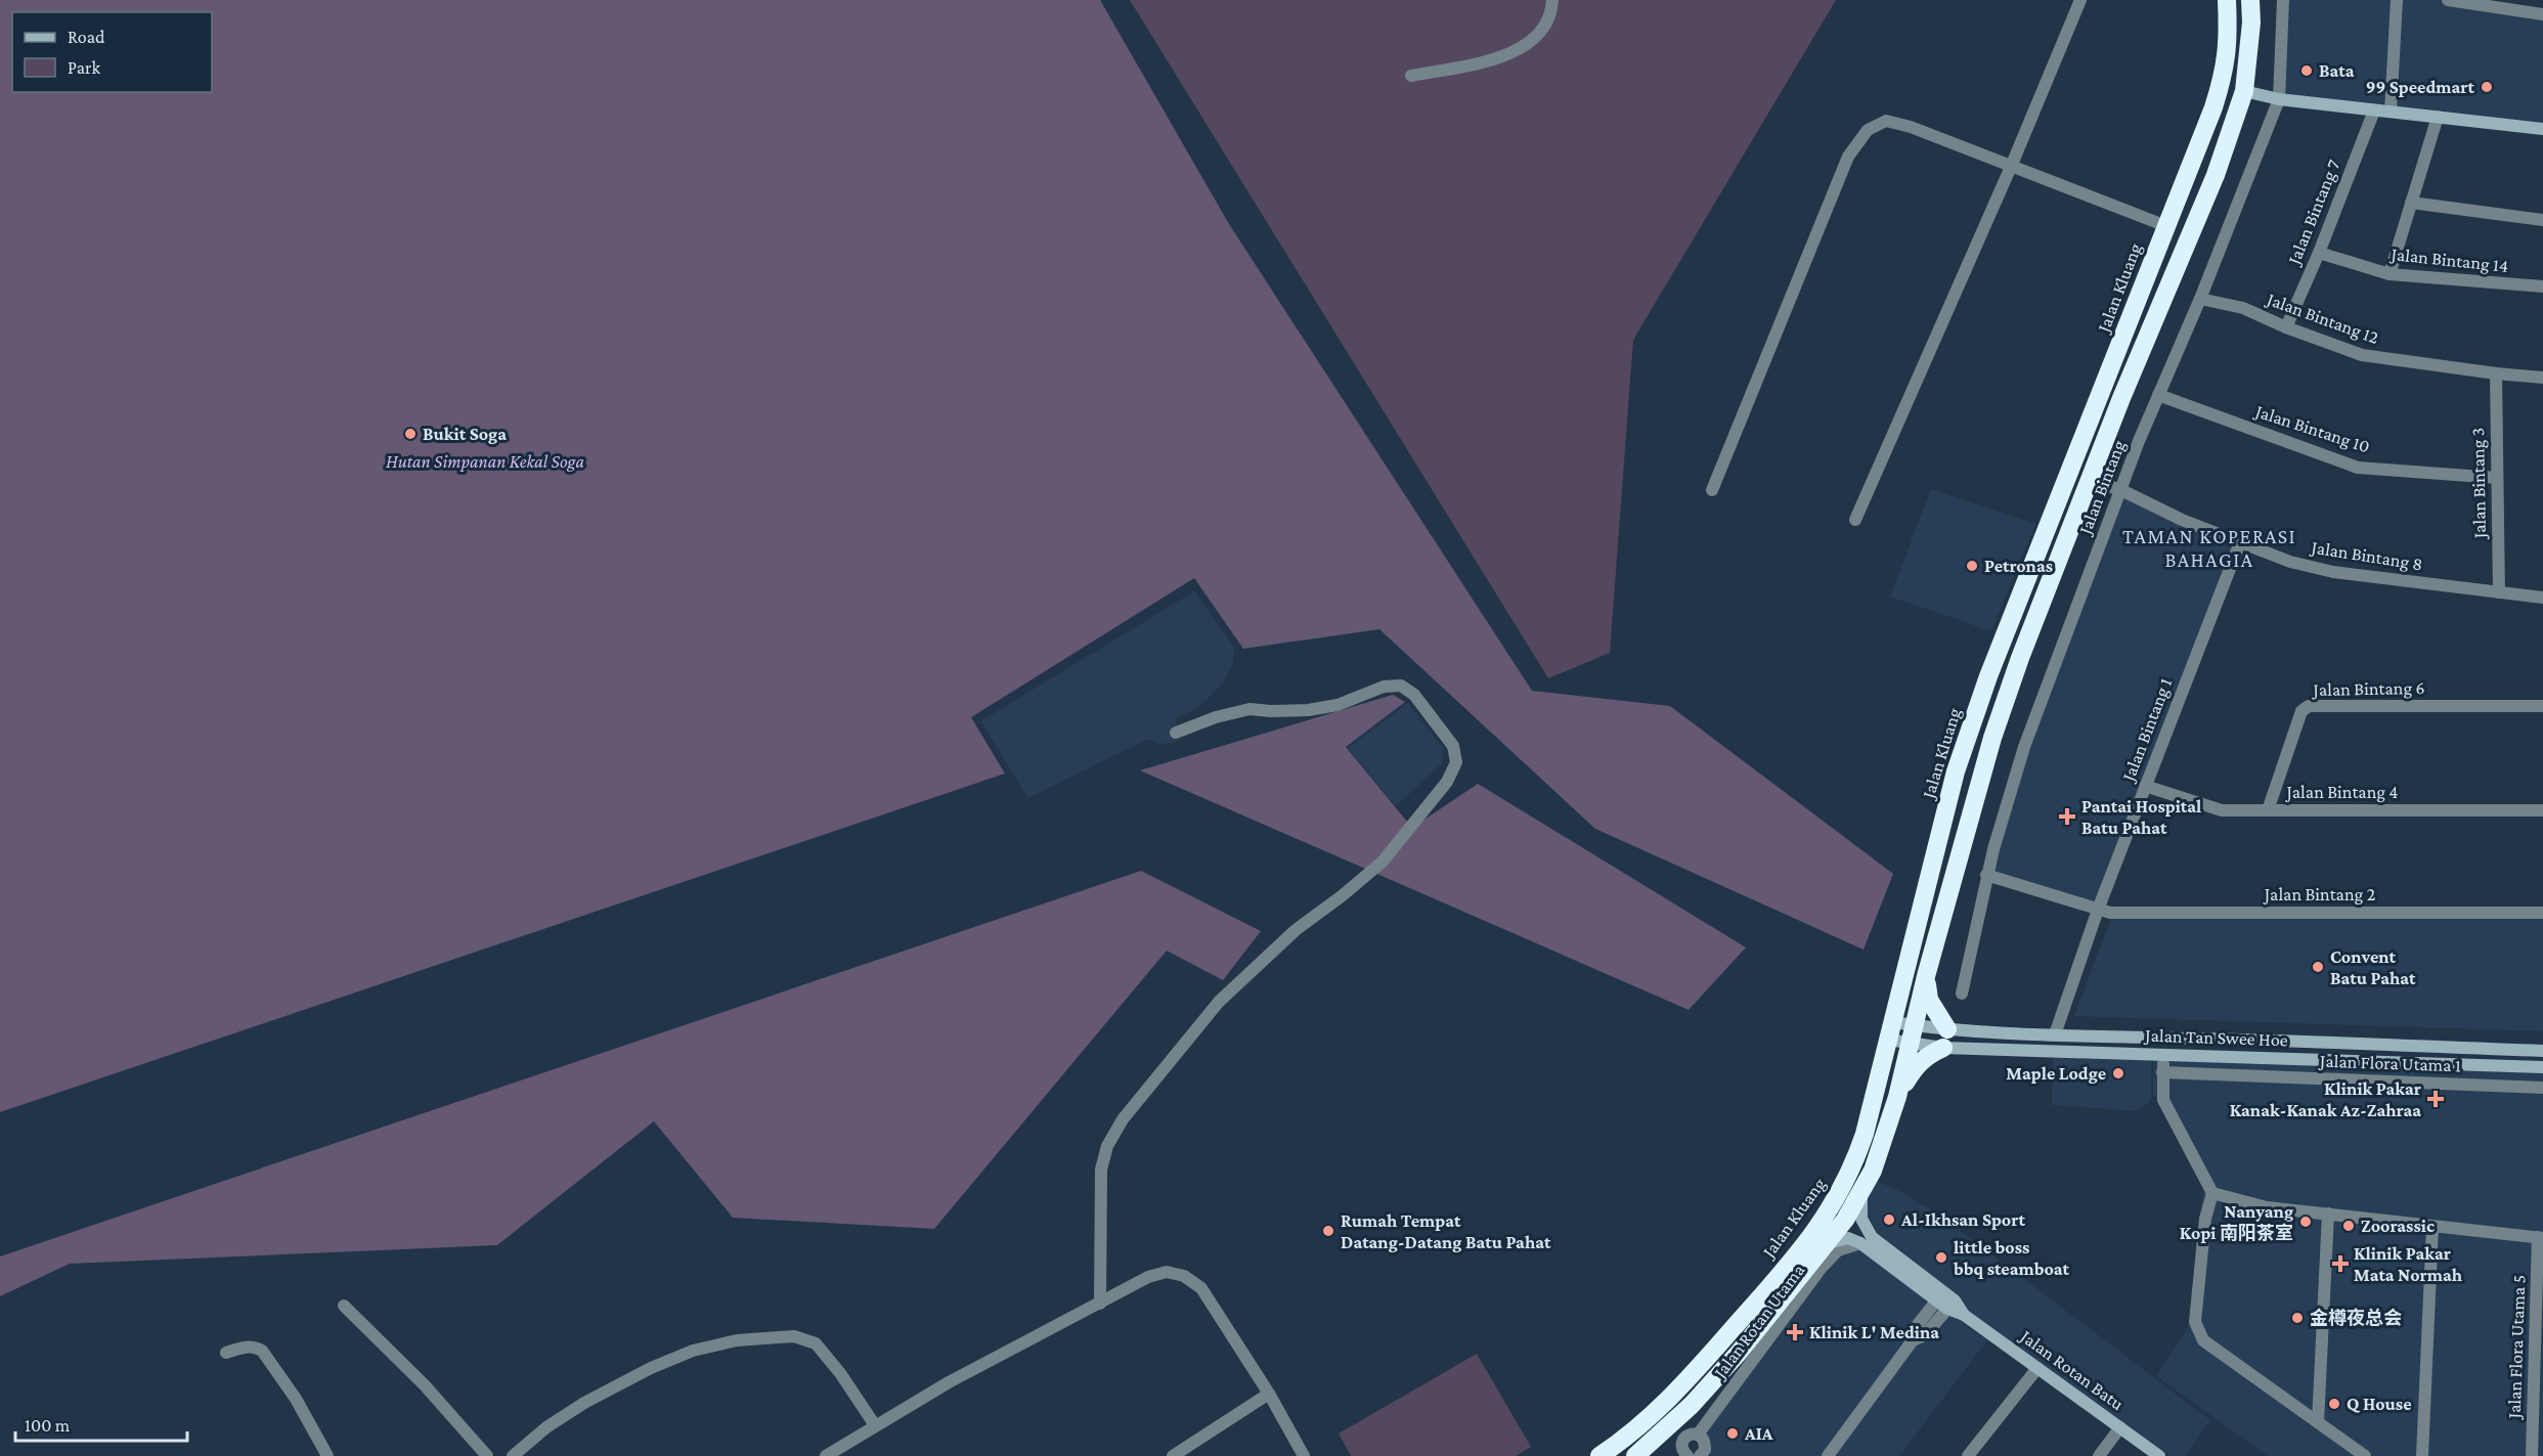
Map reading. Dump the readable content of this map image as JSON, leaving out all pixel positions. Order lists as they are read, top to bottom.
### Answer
{
  "streets": {
    "highway": ["Jalan Kluang"],
    "main road": ["Jalan Tan Swee Hoe", "Jalan Rotan Batu"],
    "street": [
      "Jalan Bintang 7",
      "Jalan Bintang 14",
      "Jalan Bintang 12",
      "Jalan Bintang 10",
      "Jalan Bintang 3",
      "Jalan Bintang",
      "Jalan Bintang 8",
      "Jalan Bintang 6",
      "Jalan Bintang 1",
      "Jalan Bintang 4",
      "Jalan Bintang 2",
      "Jalan Flora Utama 1",
      "Jalan Rotan Utama",
      "Jalan Flora Utama 5"
    ]
  },
  "crossings": [
    ["Jalan Bintang 7", "Jalan Bintang 14"],
    ["Jalan Bintang 7", "Jalan Bintang 12"],
    ["Jalan Kluang", "Jalan Tan Swee Hoe"],
    ["Jalan Bintang 12", "Jalan Bintang 3"],
    ["Jalan Bintang 12", "Jalan Bintang"],
    ["Jalan Bintang 10", "Jalan Bintang 3"],
    ["Jalan Bintang 10", "Jalan Bintang"],
    ["Jalan Bintang 3", "Jalan Bintang 8"],
    ["Jalan Bintang", "Jalan Bintang 8"],
    ["Jalan Bintang", "Jalan Bintang 2"],
    ["Jalan Bintang 8", "Jalan Bintang 1"],
    ["Jalan Bintang 6", "Jalan Bintang 4"],
    ["Jalan Bintang 1", "Jalan Bintang 4"],
    ["Jalan Bintang 1", "Jalan Bintang 2"],
    ["Jalan Bintang 1", "Jalan Tan Swee Hoe"],
    ["Jalan Rotan Utama", "Jalan Rotan Batu"]
  ],
  "districts": ["TAMAN KOPERASI BAHAGIA"],
  "parks": ["Hutan Simpanan Kekal Soga"],
  "places": {
    "other": [
      "Bata",
      "99 Speedmart",
      "Bukit Soga",
      "Petronas",
      "Convent Batu Pahat",
      "Maple Lodge",
      "Al-Ikhsan Sport",
      "Nanyang Kopi 南阳茶室",
      "Zoorassic",
      "Rumah Tempat Datang-Datang Batu Pahat",
      "little boss bbq steamboat",
      "金樽夜总会",
      "Q House",
      "AIA"
    ],
    "health": [
      "Pantai Hospital Batu Pahat",
      "Klinik Pakar Kanak-Kanak Az-Zahraa",
      "Klinik Pakar Mata Normah",
      "Klinik L' Medina"
    ]
  },
  "legend": ["Road", "Park"],
  "scale_bar": "100 m"
}
